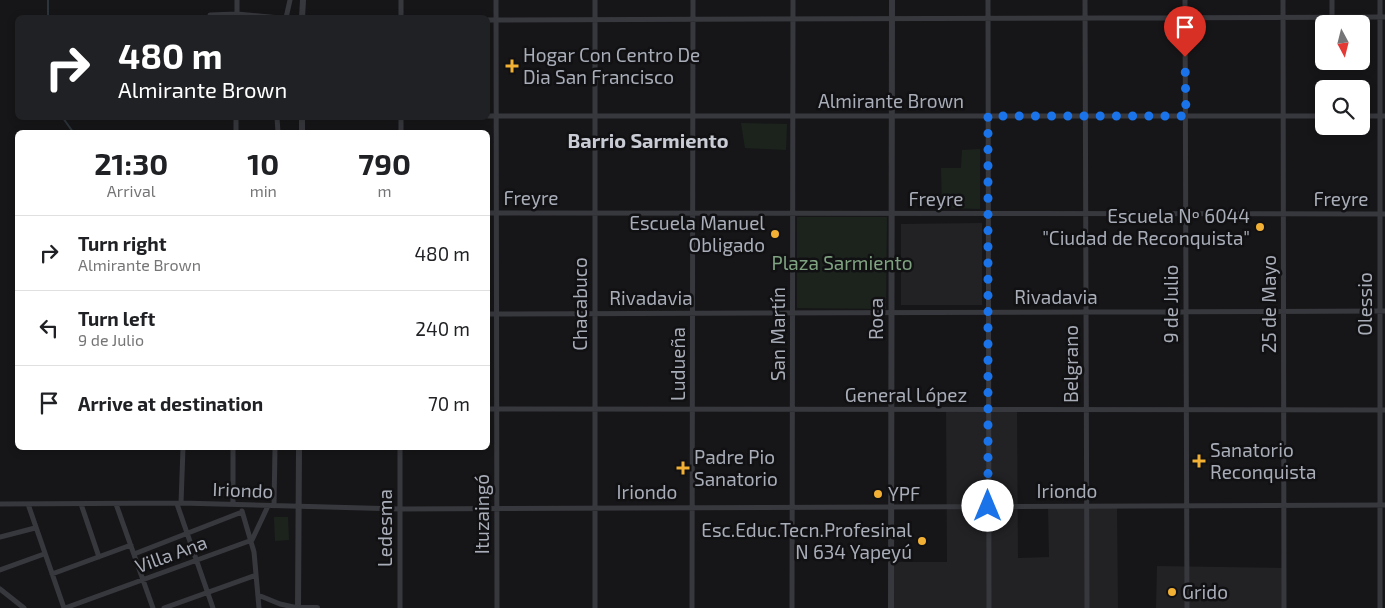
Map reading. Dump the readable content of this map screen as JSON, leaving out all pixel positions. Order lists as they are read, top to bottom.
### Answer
{
  "streets": {
    "street": [
      "Almirante Brown",
      "Freyre",
      "Rivadavia",
      "Chacabuco",
      "9 de Julio",
      "25 de Mayo",
      "Olessio",
      "Roca",
      "San Martín",
      "Ludueña",
      "Belgrano",
      "General López",
      "Iriondo",
      "Ituzaingó",
      "Ledesma",
      "Villa Ana"
    ]
  },
  "crossings": [
    ["Almirante Brown", "Chacabuco"],
    ["Almirante Brown", "9 de Julio"],
    ["Almirante Brown", "25 de Mayo"],
    ["Almirante Brown", "Roca"],
    ["Almirante Brown", "San Martín"],
    ["Almirante Brown", "Ludueña"],
    ["Almirante Brown", "Belgrano"],
    ["Almirante Brown", "Ituzaingó"],
    ["Freyre", "Chacabuco"],
    ["Freyre", "9 de Julio"],
    ["Freyre", "25 de Mayo"],
    ["Freyre", "Olessio"],
    ["Freyre", "Roca"],
    ["Freyre", "San Martín"],
    ["Freyre", "Ludueña"],
    ["Freyre", "Belgrano"],
    ["Freyre", "Ituzaingó"],
    ["Rivadavia", "Chacabuco"],
    ["Rivadavia", "9 de Julio"],
    ["Rivadavia", "25 de Mayo"],
    ["Rivadavia", "Olessio"],
    ["Rivadavia", "Roca"],
    ["Rivadavia", "San Martín"],
    ["Rivadavia", "Ludueña"],
    ["Rivadavia", "Belgrano"],
    ["Rivadavia", "Ituzaingó"],
    ["Chacabuco", "General López"],
    ["Chacabuco", "Iriondo"],
    ["9 de Julio", "General López"],
    ["9 de Julio", "Iriondo"],
    ["25 de Mayo", "General López"],
    ["25 de Mayo", "Iriondo"],
    ["Olessio", "General López"],
    ["Olessio", "Iriondo"],
    ["Roca", "General López"],
    ["Roca", "Iriondo"],
    ["San Martín", "General López"],
    ["San Martín", "Iriondo"],
    ["Ludueña", "General López"],
    ["Ludueña", "Iriondo"],
    ["Belgrano", "General López"],
    ["Belgrano", "Iriondo"],
    ["General López", "Ituzaingó"],
    ["Iriondo", "Ituzaingó"],
    ["Iriondo", "Ledesma"]
  ],
  "districts": ["Barrio Sarmiento"],
  "parks": ["Plaza Sarmiento"],
  "places": {
    "health": ["Hogar Con Centro De Dia San Francisco", "Sanatorio Reconquista", "Padre Pio Sanatorio"],
    "other": [
      "Escuela Nº 6044 \"Ciudad de Reconquista\"",
      "Escuela Manuel Obligado",
      "YPF",
      "Esc.Educ.Tecn.Profesinal N 634 Yapeyú",
      "Grido"
    ]
  },
  "north": "bottom",
  "page": {
    "turn": ["480 m", "Almirante Brown"],
    "eta": [
      "21:30",
      "Arrival",
      "10",
      "min",
      "790",
      "m"
    ],
    "list": [
      {
        "name": "Turn right",
        "note": "Almirante Brown",
        "value": "480 m"
      },
      {
        "name": "Turn left",
        "note": "9 de Julio",
        "value": "240 m"
      },
      {
        "name": "Arrive at destination",
        "value": "70 m"
      }
    ]
  }
}
